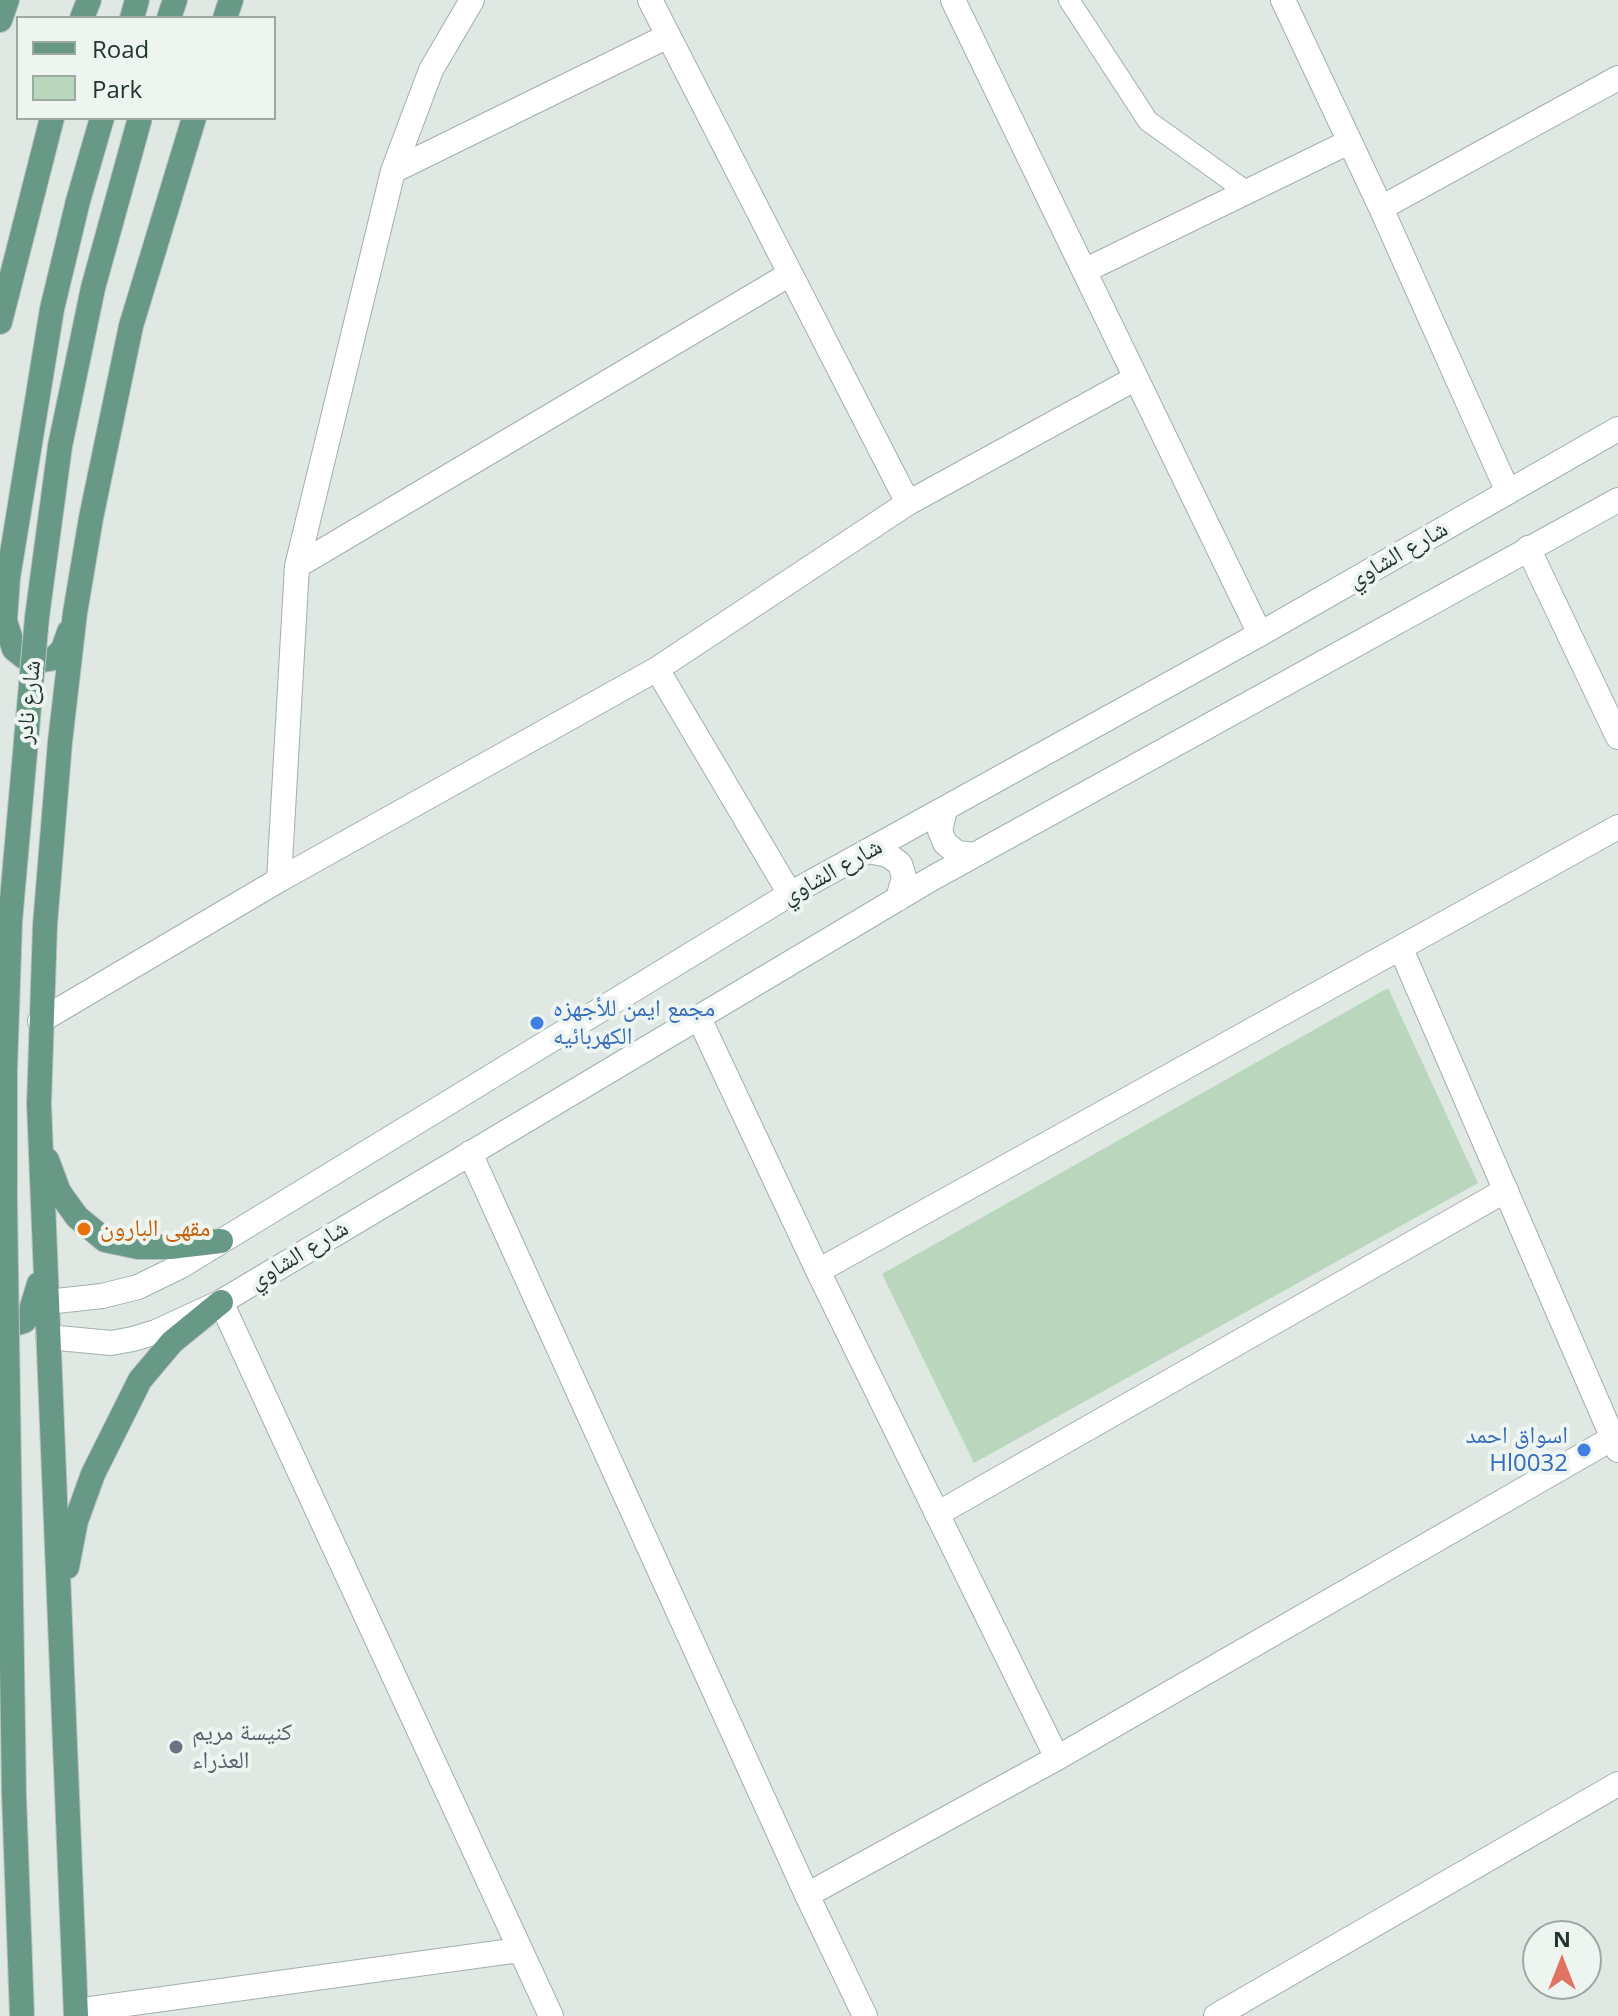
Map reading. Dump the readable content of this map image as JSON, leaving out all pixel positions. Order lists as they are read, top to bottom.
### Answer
{
  "streets": {
    "main road": ["شارع نادر"],
    "street": ["شارع الشاوي"]
  },
  "places": [
    "مجمع ايمن للأجهزه الكهربائيه",
    "مقهى البارون",
    "اسواق احمد Hl0032",
    "كنيسة مريم العذراء"
  ],
  "legend": ["Road", "Park"],
  "north": "top"
}
